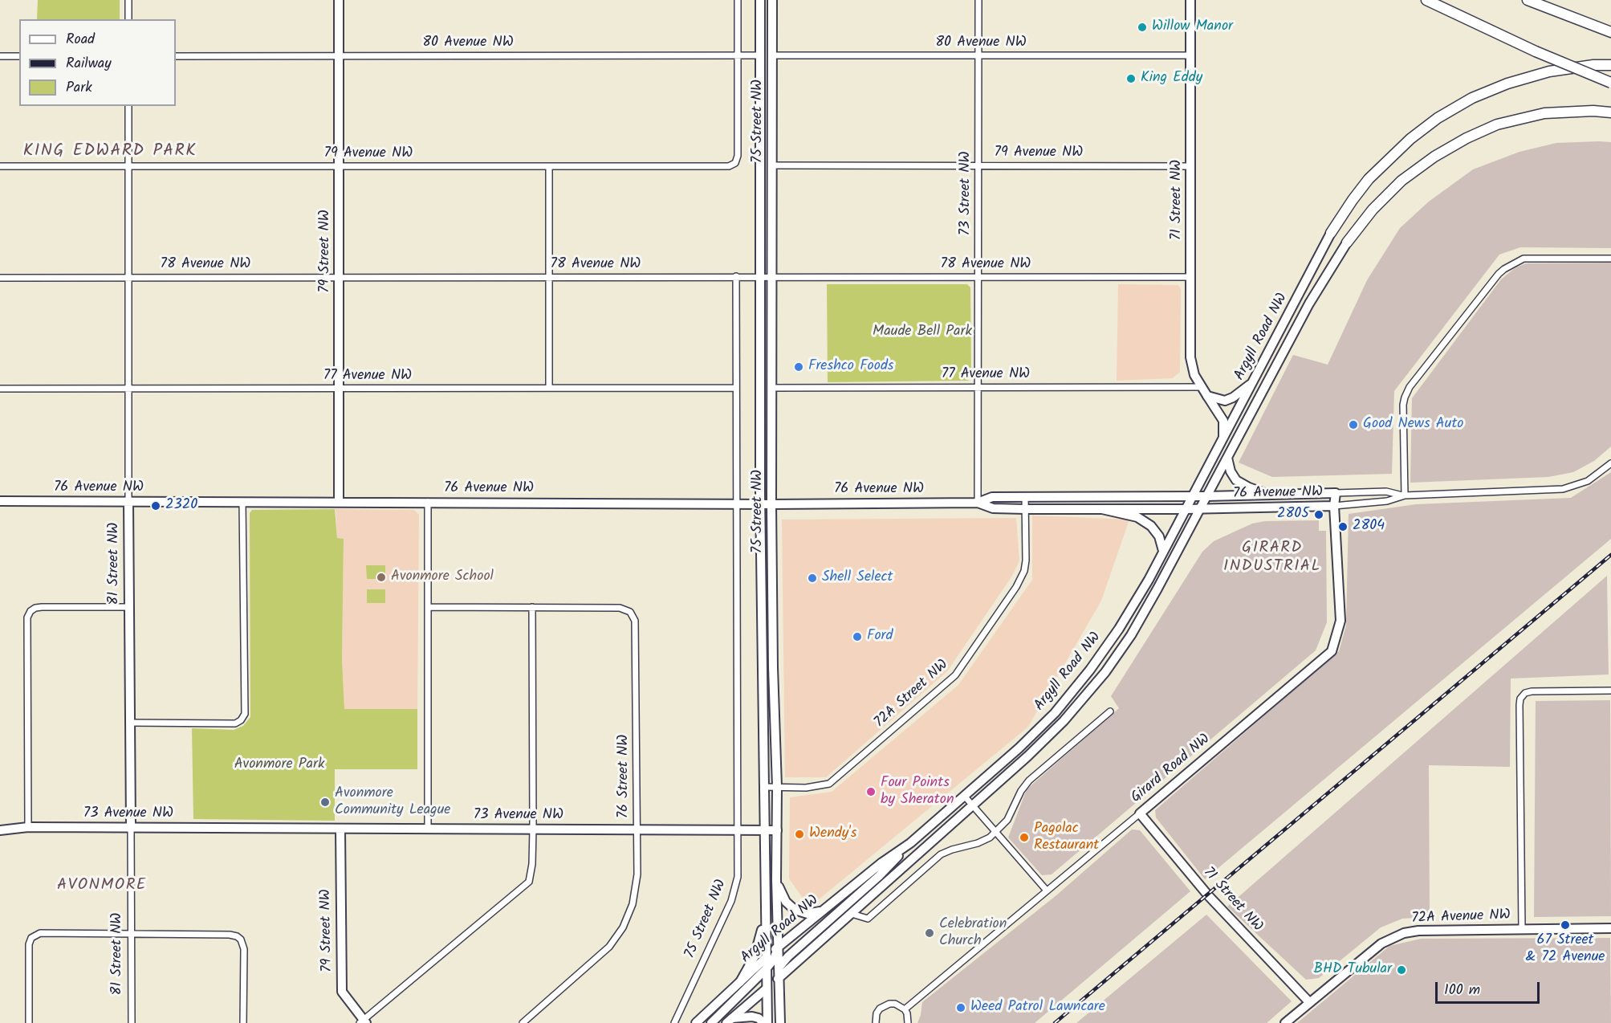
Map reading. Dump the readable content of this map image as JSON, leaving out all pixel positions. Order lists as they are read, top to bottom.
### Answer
{
  "streets": {
    "street": [
      "80 Avenue NW",
      "75 Street NW",
      "79 Avenue NW",
      "73 Street NW",
      "71 Street NW",
      "79 Street NW",
      "78 Avenue NW",
      "Argyll Road NW",
      "77 Avenue NW",
      "76 Avenue NW",
      "81 Street NW",
      "72A Street NW",
      "Girard Road NW",
      "76 Street NW",
      "73 Avenue NW",
      "72A Avenue NW"
    ]
  },
  "crossings": [
    ["80 Avenue NW", "75 Street NW"],
    ["80 Avenue NW", "73 Street NW"],
    ["80 Avenue NW", "71 Street NW"],
    ["80 Avenue NW", "79 Street NW"],
    ["75 Street NW", "79 Avenue NW"],
    ["75 Street NW", "78 Avenue NW"],
    ["75 Street NW", "Argyll Road NW"],
    ["75 Street NW", "77 Avenue NW"],
    ["75 Street NW", "76 Avenue NW"],
    ["75 Street NW", "72A Street NW"],
    ["75 Street NW", "73 Avenue NW"],
    ["79 Avenue NW", "73 Street NW"],
    ["79 Avenue NW", "71 Street NW"],
    ["79 Avenue NW", "79 Street NW"],
    ["79 Avenue NW", "81 Street NW"],
    ["73 Street NW", "78 Avenue NW"],
    ["73 Street NW", "77 Avenue NW"],
    ["73 Street NW", "76 Avenue NW"],
    ["71 Street NW", "78 Avenue NW"],
    ["71 Street NW", "Argyll Road NW"],
    ["71 Street NW", "77 Avenue NW"],
    ["71 Street NW", "Girard Road NW"],
    ["71 Street NW", "72A Avenue NW"],
    ["79 Street NW", "78 Avenue NW"],
    ["79 Street NW", "77 Avenue NW"],
    ["79 Street NW", "76 Avenue NW"],
    ["79 Street NW", "73 Avenue NW"],
    ["78 Avenue NW", "81 Street NW"],
    ["Argyll Road NW", "76 Avenue NW"],
    ["77 Avenue NW", "81 Street NW"],
    ["76 Avenue NW", "81 Street NW"],
    ["76 Avenue NW", "72A Street NW"],
    ["76 Avenue NW", "Girard Road NW"],
    ["81 Street NW", "73 Avenue NW"],
    ["76 Street NW", "73 Avenue NW"]
  ],
  "districts": ["KING EDWARD PARK", "GIRARD INDUSTRIAL", "AVONMORE"],
  "parks": ["Maude Bell Park", "Avonmore Park"],
  "places": [
    "Willow Manor",
    "King Eddy",
    "Freshco Foods",
    "Good News Auto",
    "2320",
    "2805",
    "2804",
    "Avonmore School",
    "Shell Select",
    "Ford",
    "Four Points by Sheraton",
    "Avonmore Community League",
    "Wendy's",
    "Pagolac Restaurant",
    "67 Street & 72 Avenue",
    "Celebration Church",
    "BHD Tubular",
    "Weed Patrol Lawncare"
  ],
  "legend": ["Road", "Railway", "Park"],
  "scale_bar": "100 m"
}
